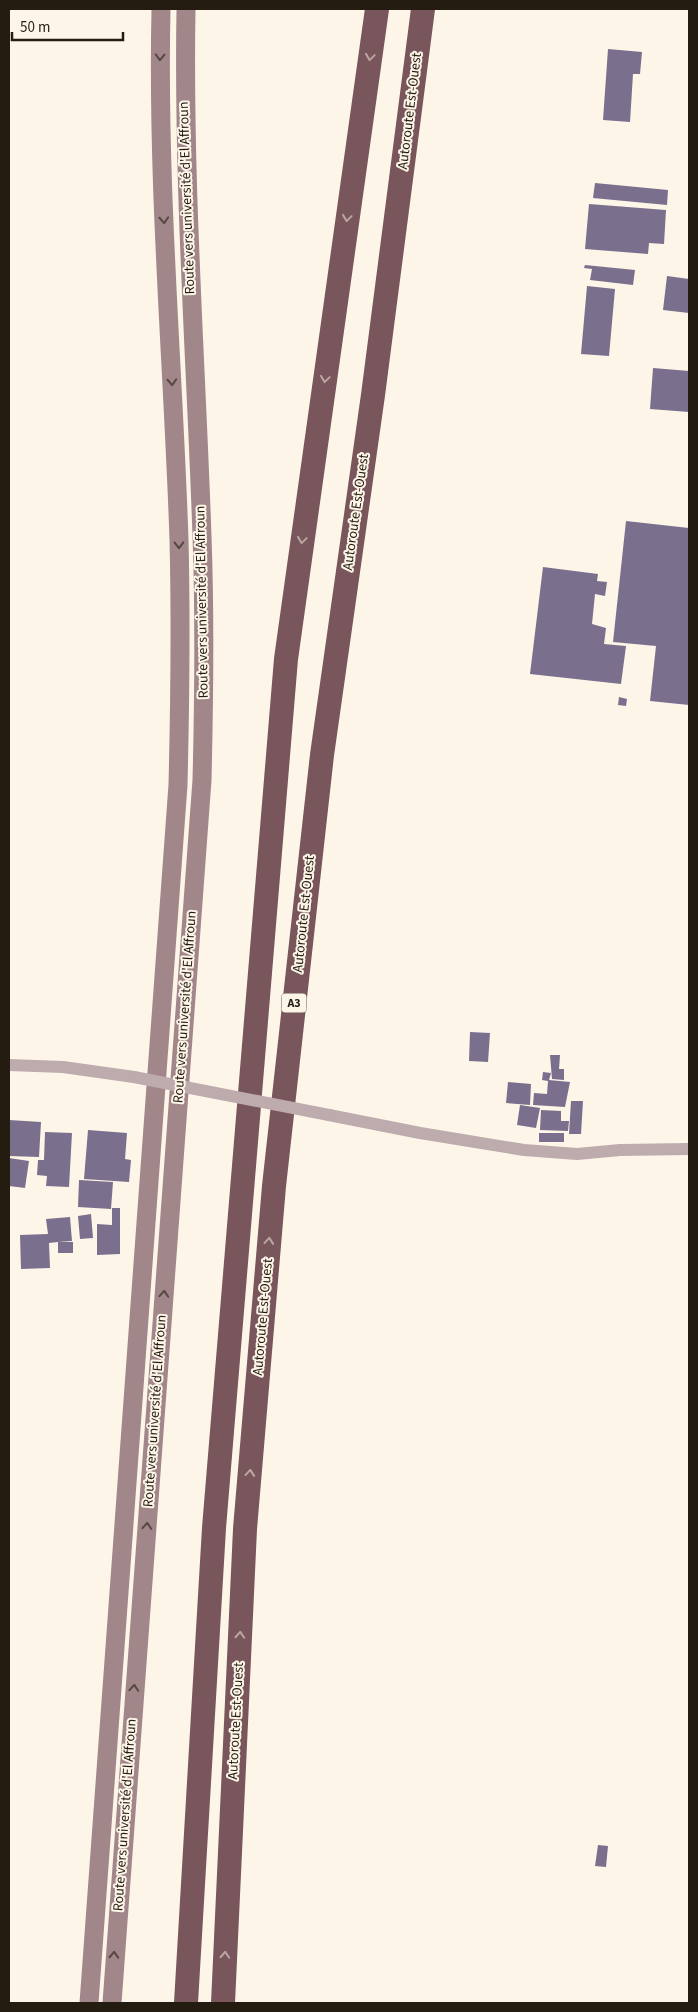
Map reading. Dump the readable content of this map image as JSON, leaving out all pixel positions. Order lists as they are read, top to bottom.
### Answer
{
  "streets": {
    "highway": ["Autoroute Est-Ouest", "A3"],
    "main road": ["Route vers université d'El Affroun"]
  },
  "scale_bar": "50 m"
}
